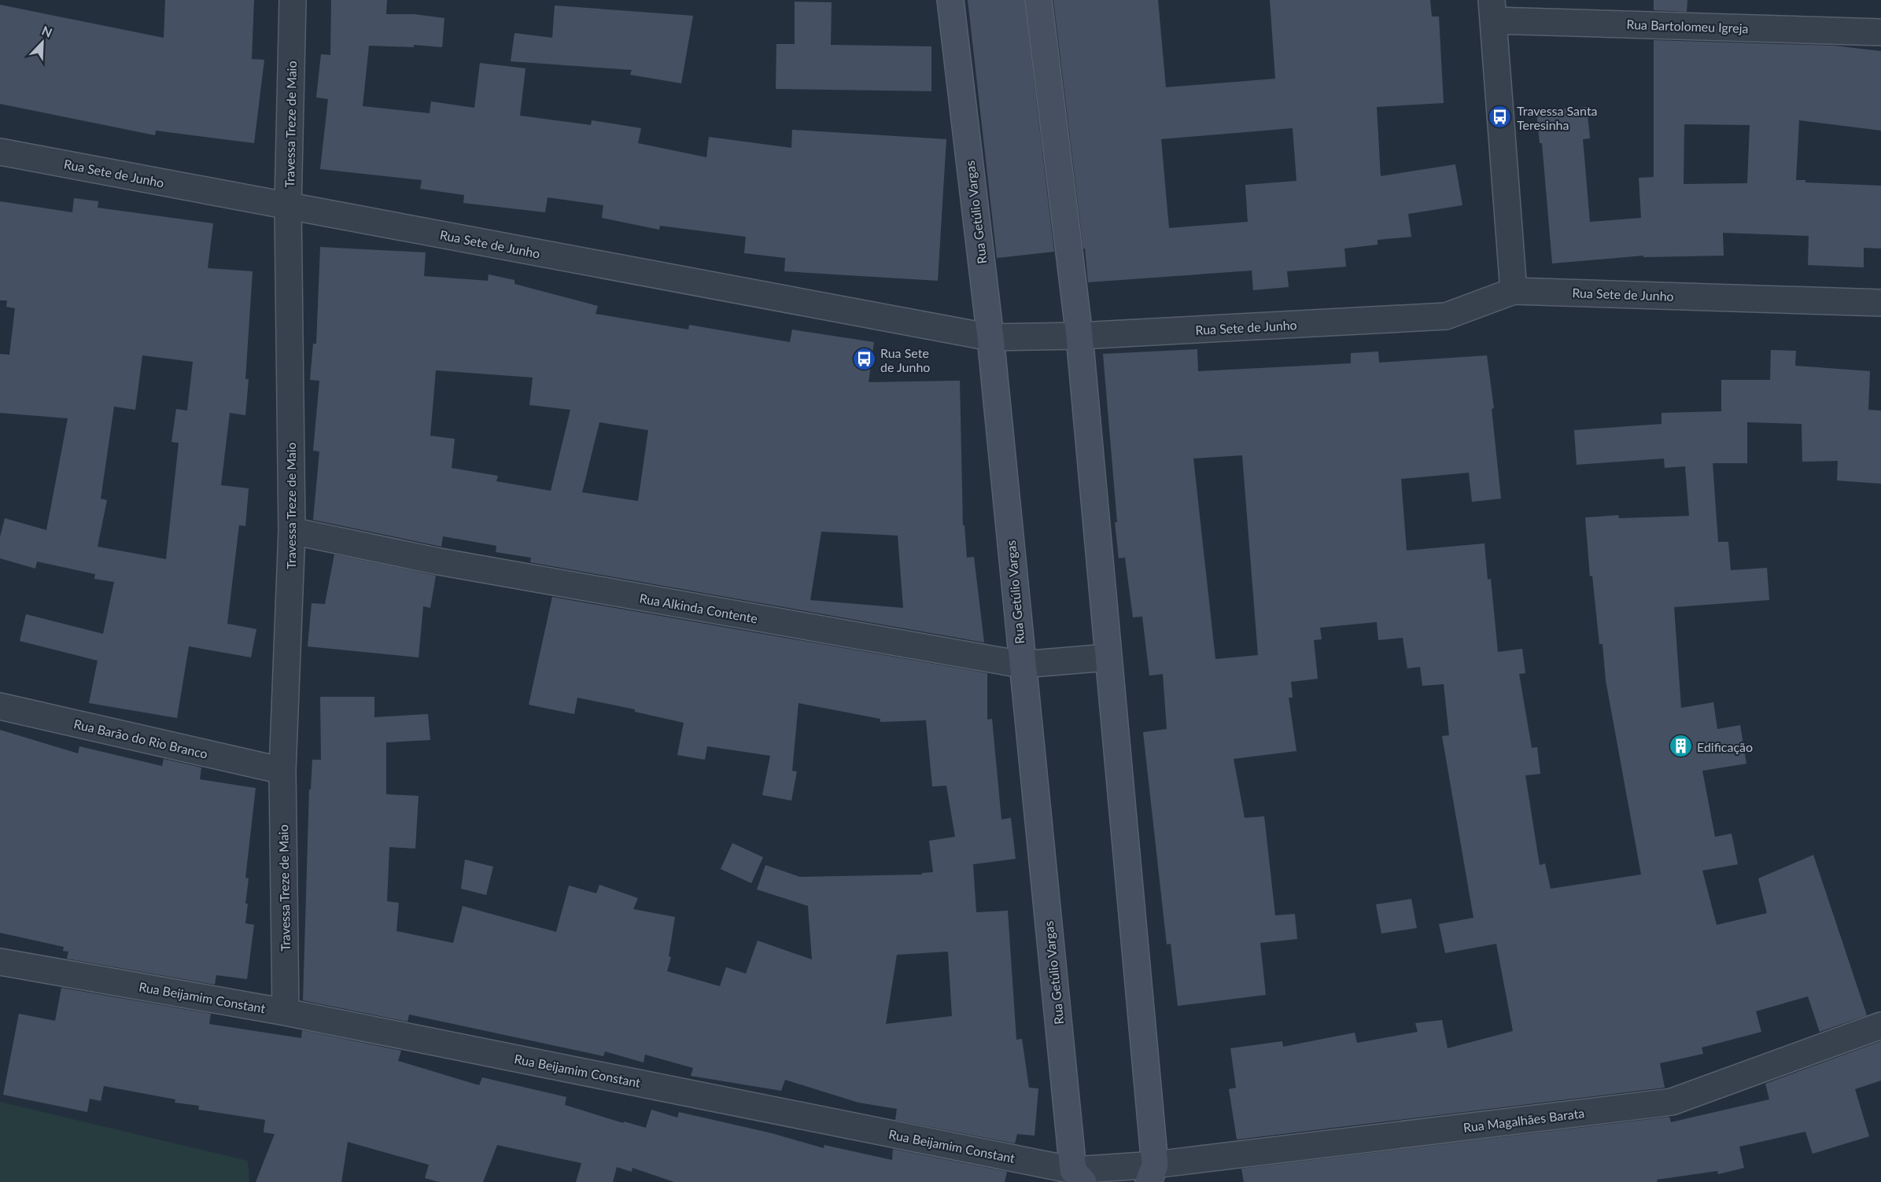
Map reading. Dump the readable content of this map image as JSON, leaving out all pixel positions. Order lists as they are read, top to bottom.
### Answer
{
  "streets": {
    "street": [
      "Rua Bartolomeu Igreja",
      "Travessa Treze de Maio",
      "Rua Sete de Junho",
      "Rua Getúlio Vargas",
      "Rua Alkinda Contente",
      "Rua Barão do Rio Branco",
      "Rua Beijamim Constant",
      "Rua Magalhães Barata"
    ]
  },
  "crossings": [
    ["Travessa Treze de Maio", "Rua Sete de Junho"],
    ["Travessa Treze de Maio", "Rua Alkinda Contente"],
    ["Travessa Treze de Maio", "Rua Barão do Rio Branco"],
    ["Travessa Treze de Maio", "Rua Beijamim Constant"],
    ["Rua Sete de Junho", "Rua Getúlio Vargas"],
    ["Rua Getúlio Vargas", "Rua Alkinda Contente"],
    ["Rua Getúlio Vargas", "Rua Beijamim Constant"],
    ["Rua Beijamim Constant", "Rua Magalhães Barata"]
  ],
  "places": {
    "bus stop": ["Travessa Santa Teresinha", "Rua Sete de Junho"],
    "building": ["Edificação"]
  },
  "north": "top right"
}
